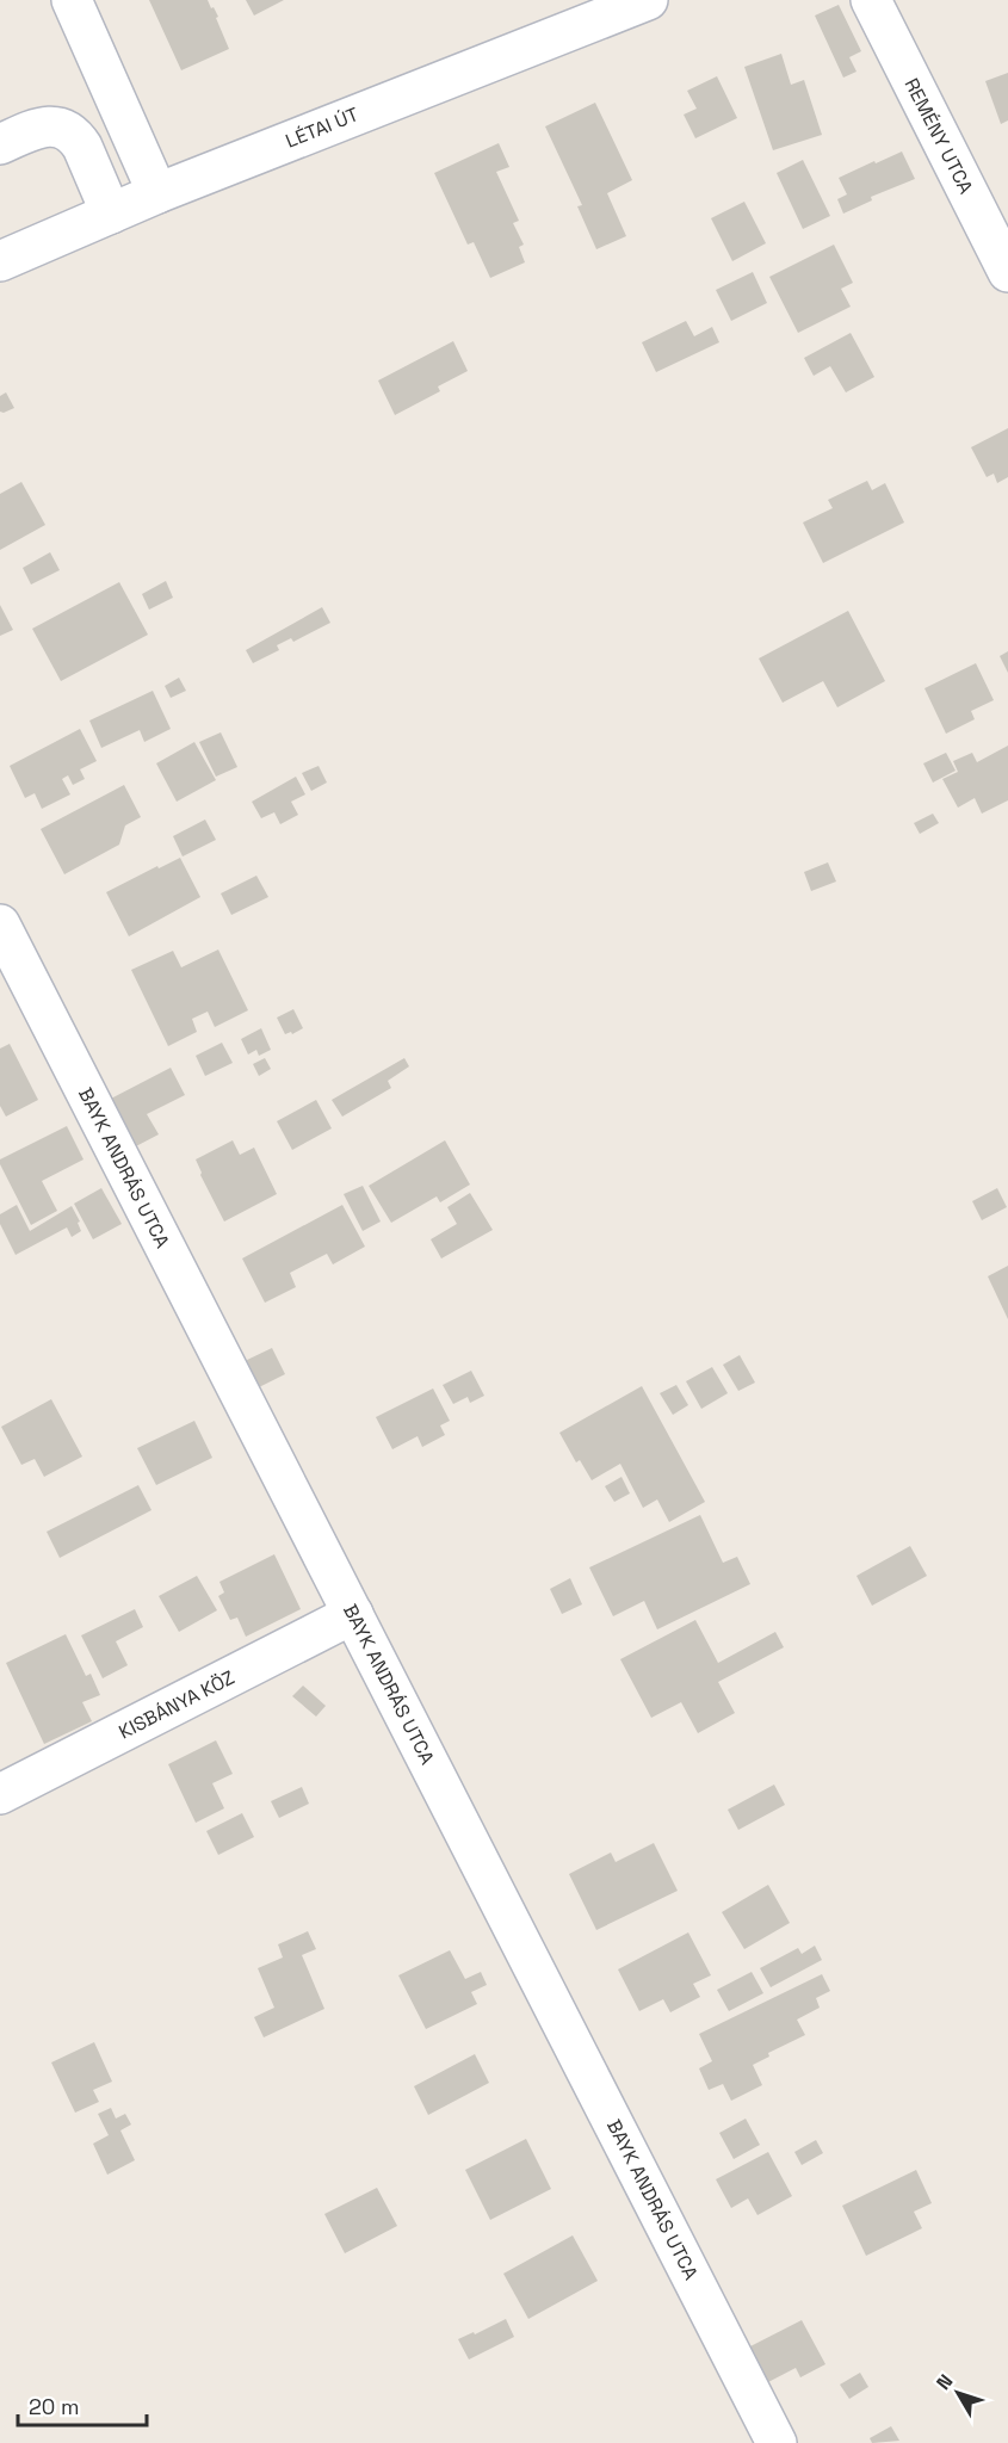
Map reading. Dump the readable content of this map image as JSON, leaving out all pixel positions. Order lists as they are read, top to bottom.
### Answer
{
  "streets": {
    "street": [
      "LÉTAI ÚT",
      "REMÉNY UTCA",
      "BAYK ANDRÁS UTCA",
      "KISBÁNYA KÖZ"
    ]
  },
  "crossings": [
    ["BAYK ANDRÁS UTCA", "KISBÁNYA KÖZ"]
  ],
  "scale_bar": "20 m",
  "north": "top left"
}
